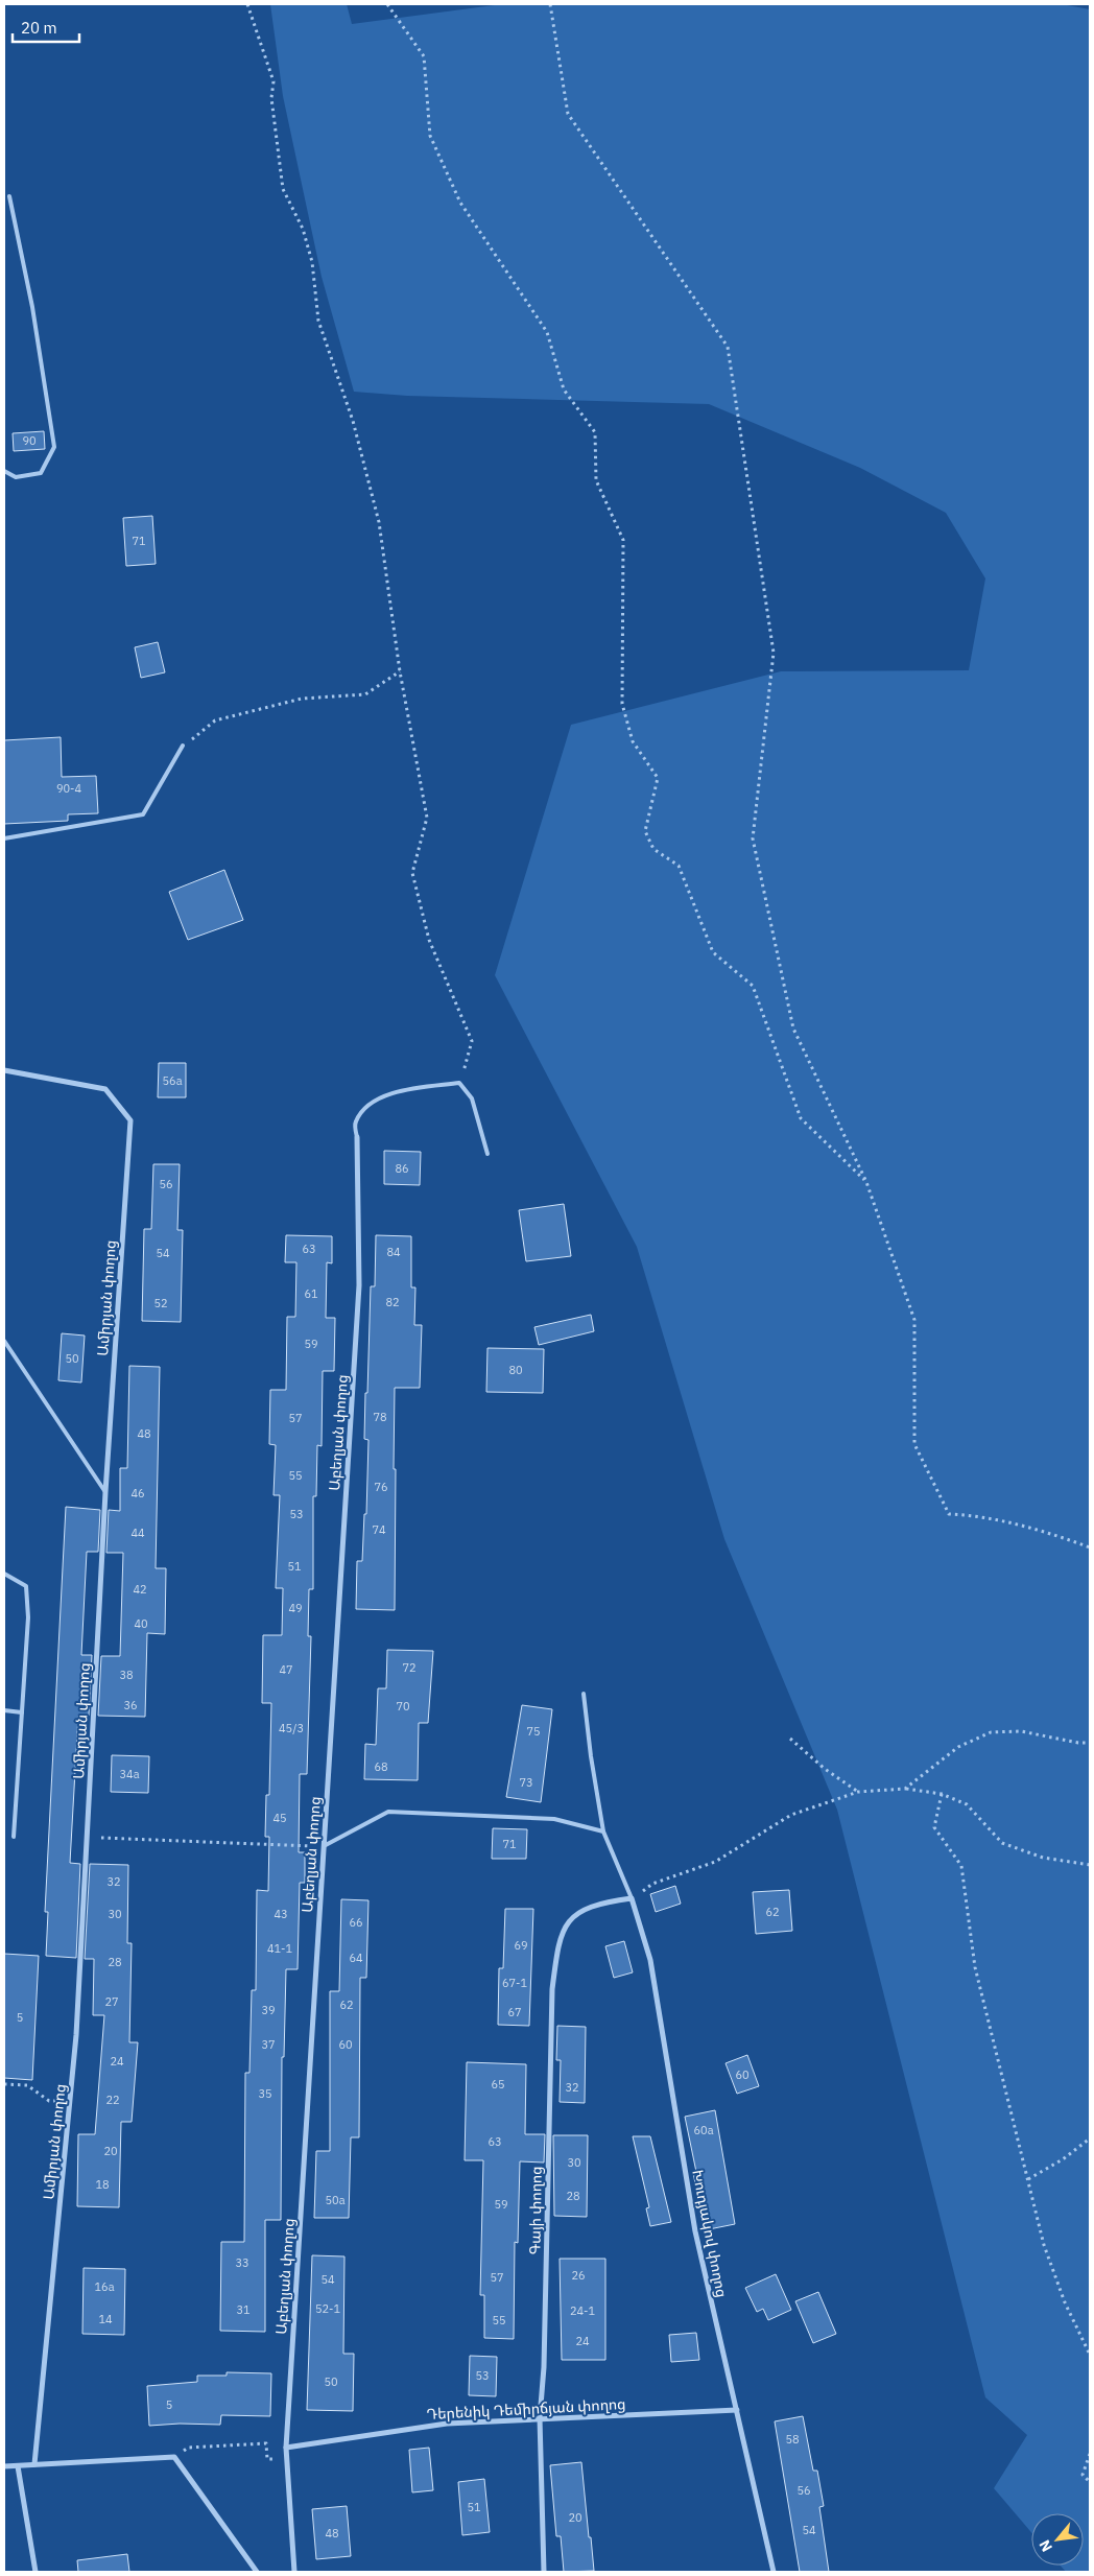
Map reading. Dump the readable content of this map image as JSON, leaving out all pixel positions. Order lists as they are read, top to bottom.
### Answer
{
  "streets": {
    "street": [
      "Ամիրյան փողոց",
      "Աբեղյան փողոց",
      "Գայի փողոց",
      "Խուդյակով փողոց",
      "Դերենիկ Դեմիրճյան փողոց"
    ]
  },
  "crossings": [
    ["Աբեղյան փողոց", "Դերենիկ Դեմիրճյան փողոց"],
    ["Գայի փողոց", "Խուդյակով փողոց"],
    ["Գայի փողոց", "Դերենիկ Դեմիրճյան փողոց"],
    ["Խուդյակով փողոց", "Դերենիկ Դեմիրճյան փողոց"]
  ],
  "house_numbers": [
    "90",
    "71",
    "90-4",
    "56a",
    "86",
    "56",
    "63",
    "84",
    "54",
    "61",
    "82",
    "52",
    "59",
    "50",
    "80",
    "78",
    "57",
    "48",
    "55",
    "76",
    "46",
    "53",
    "74",
    "44",
    "51",
    "42",
    "49",
    "40",
    "72",
    "47",
    "38",
    "36",
    "70",
    "45/3",
    "75",
    "68",
    "34a",
    "73",
    "45",
    "71",
    "32",
    "62",
    "30",
    "43",
    "66",
    "69",
    "41-1",
    "64",
    "28",
    "67-1",
    "27",
    "62",
    "39",
    "67",
    "5",
    "37",
    "60",
    "24",
    "60",
    "65",
    "32",
    "35",
    "22",
    "60a",
    "63",
    "20",
    "30",
    "18",
    "28",
    "50a",
    "59",
    "33",
    "26",
    "57",
    "54",
    "16a",
    "52-1",
    "31",
    "24-1",
    "14",
    "55",
    "24",
    "53",
    "50",
    "5",
    "58",
    "56",
    "51",
    "20",
    "54",
    "48"
  ],
  "scale_bar": "20 m",
  "north": "bottom left"
}
